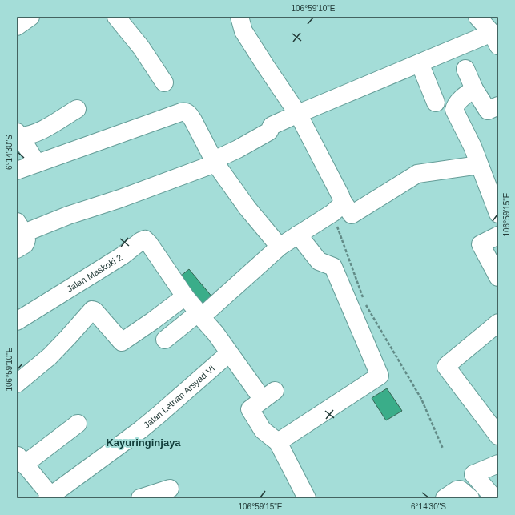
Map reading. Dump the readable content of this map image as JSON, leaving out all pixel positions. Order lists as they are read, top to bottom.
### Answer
{
  "streets": {
    "street": ["Jalan Maskoki 2", "Jalan Letnan Arsyad VI"]
  },
  "districts": ["Kayuringinjaya"],
  "coordinates": ["106°59'10\"E", "6°14'30\"S", "106°59'15\"E"]
}
